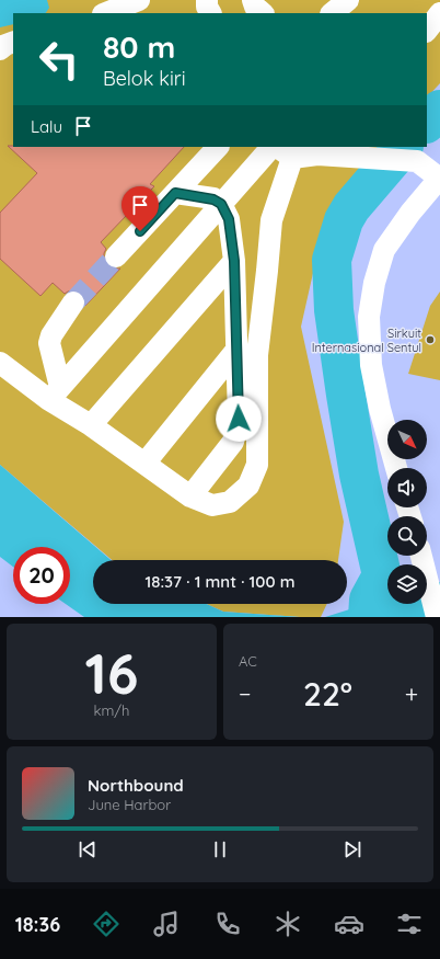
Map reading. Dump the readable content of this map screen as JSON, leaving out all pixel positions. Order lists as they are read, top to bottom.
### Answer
{
  "places": ["Sirkuit Internasional Sentul"],
  "north": "bottom right",
  "page": {
    "turn": ["80 m", "Belok kiri"],
    "then": "Lalu",
    "limit": "20",
    "trip": "18:37 · 1 mnt · 100 m",
    "tile": [
      ["16", "km/h"],
      "AC"
    ],
    "heat": ["−", "22°", "+"],
    "song": ["Northbound", "June Harbor"],
    "tabs": "18:36"
  }
}
